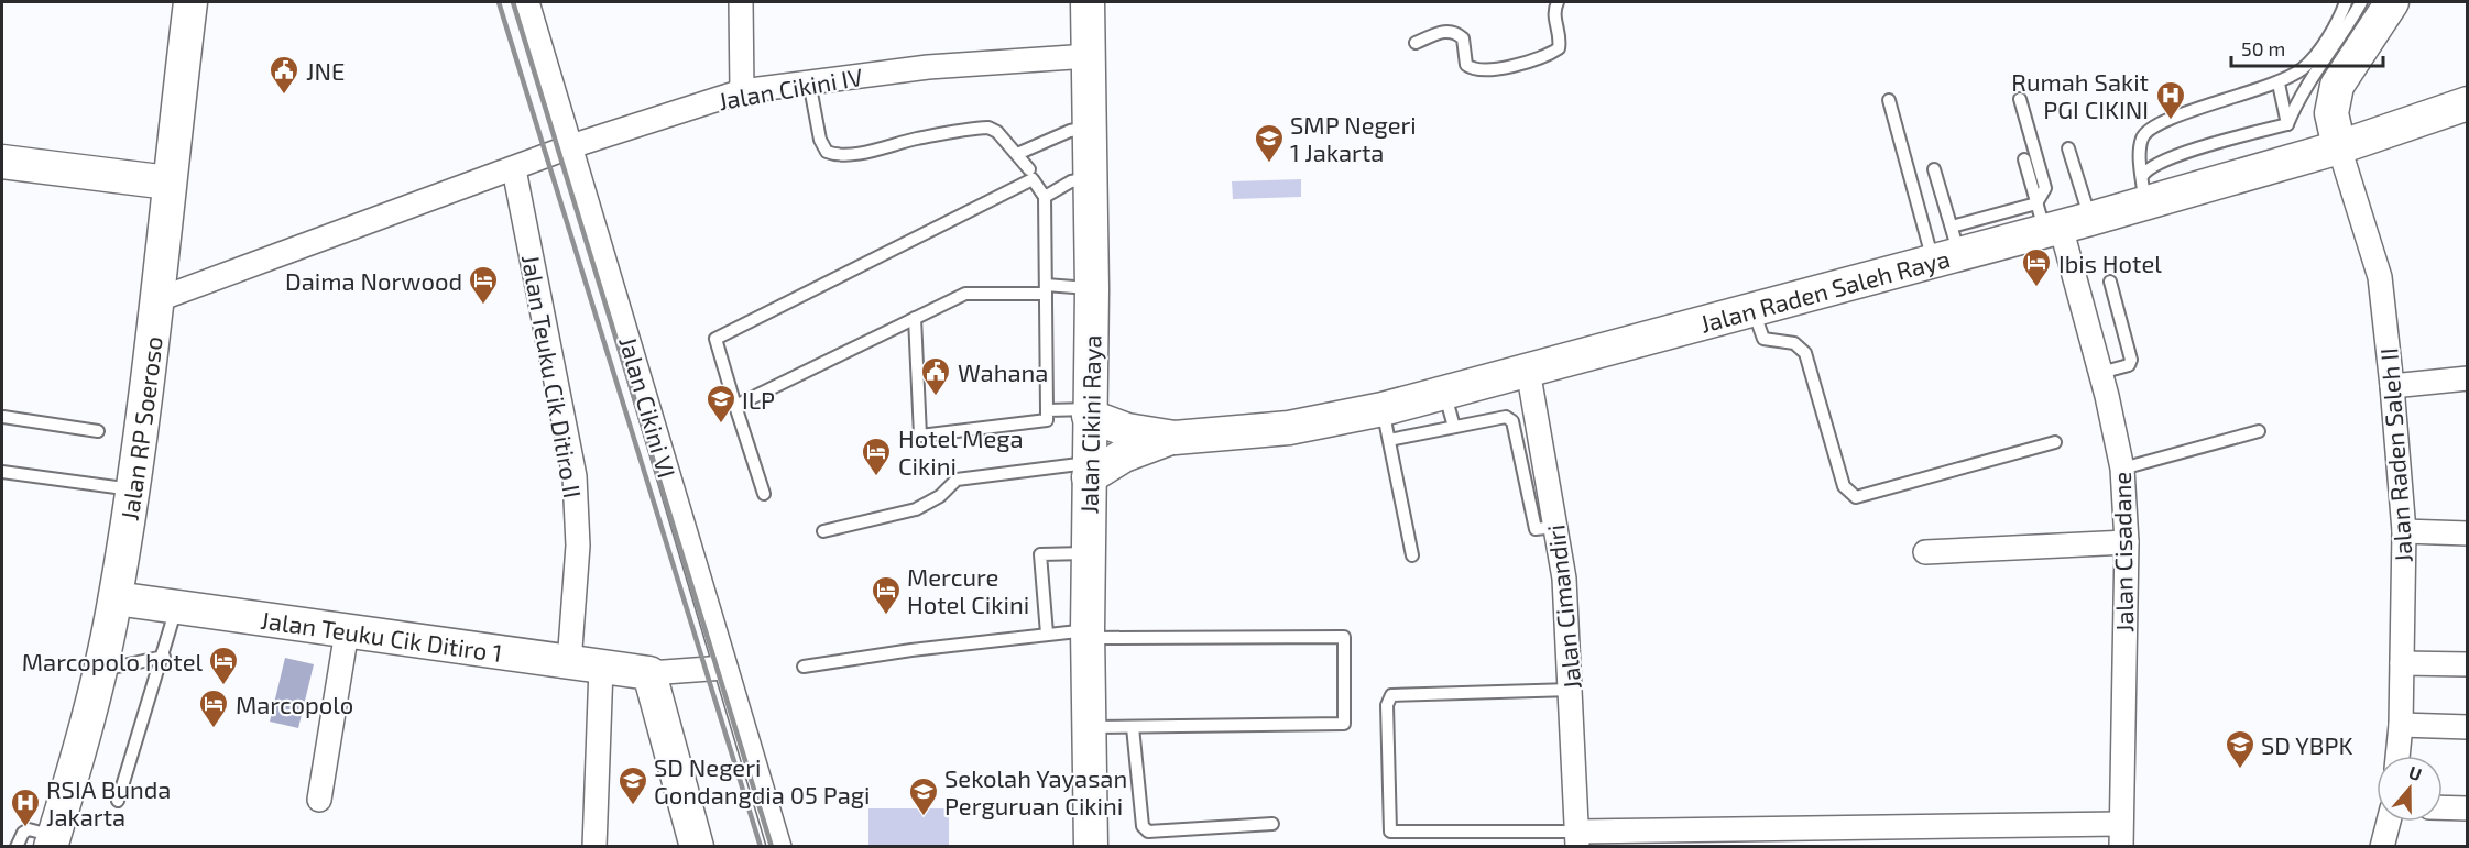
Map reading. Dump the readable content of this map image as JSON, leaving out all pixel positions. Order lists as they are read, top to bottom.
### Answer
{
  "streets": {
    "main road": [
      "Jalan Raden Saleh Raya",
      "Jalan Cikini Raya",
      "Jalan RP Soeroso",
      "Jalan Teuku Cik Ditiro 1"
    ],
    "street": [
      "Jalan Cikini IV",
      "Jalan Teuku Cik Ditiro II",
      "Jalan Cikini VI",
      "Jalan Raden Saleh II",
      "Jalan Cisadane",
      "Jalan Cimandiri"
    ]
  },
  "crossings": [
    ["Jalan Cikini IV", "Jalan Cikini VI"],
    ["Jalan Cikini IV", "Jalan Cikini Raya"],
    ["Jalan Raden Saleh Raya", "Jalan Cikini Raya"],
    ["Jalan Raden Saleh Raya", "Jalan Raden Saleh II"],
    ["Jalan Raden Saleh Raya", "Jalan Cisadane"],
    ["Jalan Raden Saleh Raya", "Jalan Cimandiri"],
    ["Jalan Teuku Cik Ditiro II", "Jalan Teuku Cik Ditiro 1"],
    ["Jalan RP Soeroso", "Jalan Teuku Cik Ditiro 1"]
  ],
  "places": {
    "public building": ["JNE", "Wahana"],
    "hospital": ["Rumah Sakit PGI CIKINI", "RSIA Bunda Jakarta"],
    "school or university": [
      "SMP Negeri 1 Jakarta",
      "ILP",
      "SD YBPK",
      "SD Negeri Gondangdia 05 Pagi",
      "Sekolah Yayasan Perguruan Cikini"
    ],
    "hotel": [
      "Ibis Hotel",
      "Daima Norwood",
      "Hotel Mega Cikini",
      "Mercure Hotel Cikini",
      "Marcopolo hotel",
      "Marcopolo"
    ]
  },
  "scale_bar": "50 m",
  "north": "top"
}
